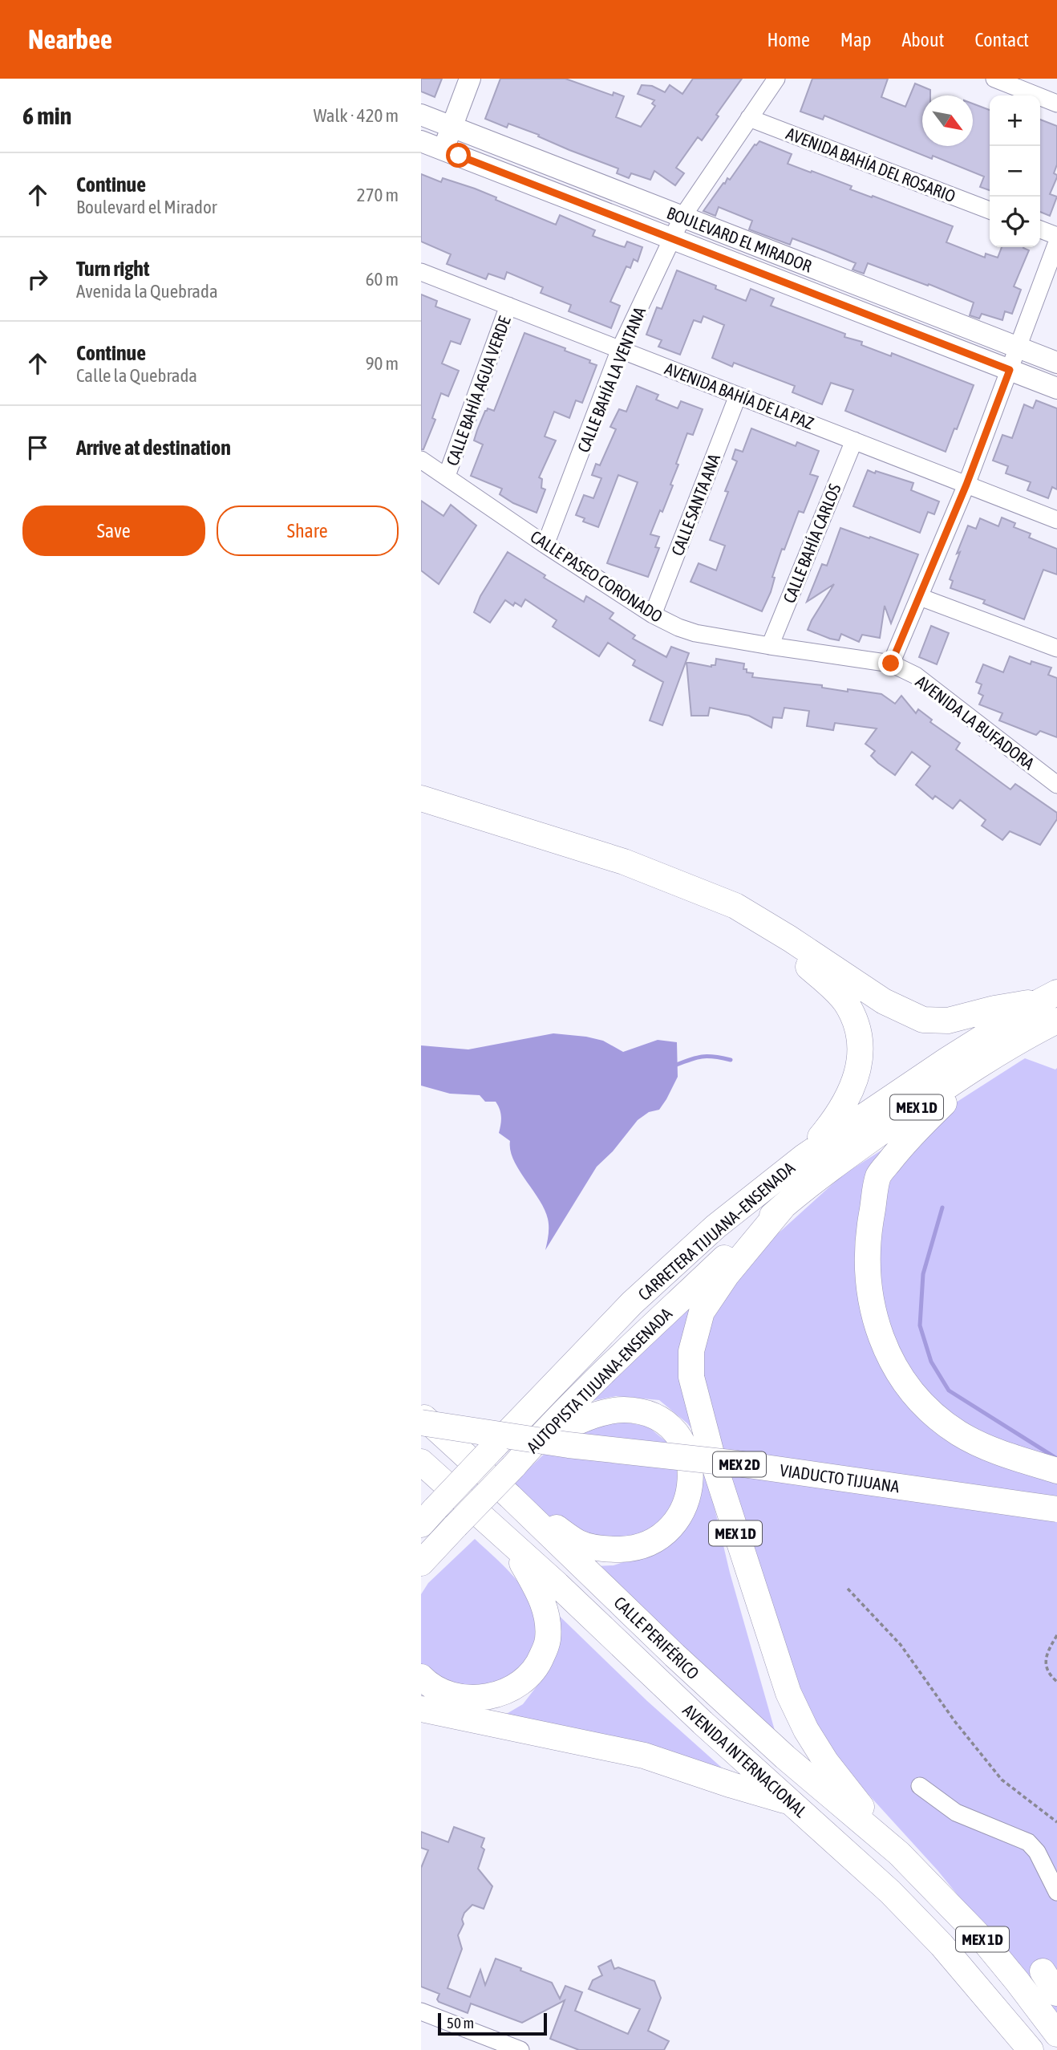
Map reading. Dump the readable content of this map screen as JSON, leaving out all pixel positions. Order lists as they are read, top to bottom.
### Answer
{
  "streets": {
    "highway": [
      "MEX 1D",
      "CARRETERA TIJUANA–ENSENADA",
      "AUTOPISTA TIJUANA-ENSENADA",
      "MEX 2D",
      "VIADUCTO TIJUANA",
      "CALLE PERIFÉRICO",
      "AVENIDA INTERNACIONAL"
    ],
    "main road": ["BOULEVARD EL MIRADOR"],
    "street": [
      "AVENIDA BAHÍA DEL ROSARIO",
      "CALLE BAHÍA LA VENTANA",
      "CALLE BAHÍA AGUA VERDE",
      "AVENIDA BAHÍA DE LA PAZ",
      "CALLE SANTA ANA",
      "CALLE BAHÍA CARLOS",
      "CALLE PASEO CORONADO",
      "AVENIDA LA BUFADORA"
    ]
  },
  "crossings": [
    ["AVENIDA BAHÍA DEL ROSARIO", "CALLE BAHÍA LA VENTANA"],
    ["BOULEVARD EL MIRADOR", "CALLE BAHÍA LA VENTANA"],
    ["CALLE BAHÍA LA VENTANA", "AVENIDA BAHÍA DE LA PAZ"],
    ["CALLE BAHÍA LA VENTANA", "CALLE PASEO CORONADO"],
    ["CALLE BAHÍA AGUA VERDE", "AVENIDA BAHÍA DE LA PAZ"],
    ["CALLE BAHÍA AGUA VERDE", "CALLE PASEO CORONADO"],
    ["AVENIDA BAHÍA DE LA PAZ", "CALLE SANTA ANA"],
    ["AVENIDA BAHÍA DE LA PAZ", "CALLE BAHÍA CARLOS"],
    ["CALLE SANTA ANA", "CALLE PASEO CORONADO"],
    ["CALLE BAHÍA CARLOS", "CALLE PASEO CORONADO"],
    ["CALLE PASEO CORONADO", "AVENIDA LA BUFADORA"],
    ["MEX 1D", "CARRETERA TIJUANA–ENSENADA"],
    ["MEX 1D", "AUTOPISTA TIJUANA-ENSENADA"],
    ["MEX 1D", "CALLE PERIFÉRICO"],
    ["MEX 1D", "AVENIDA INTERNACIONAL"],
    ["CARRETERA TIJUANA–ENSENADA", "AUTOPISTA TIJUANA-ENSENADA"]
  ],
  "scale_bar": "50 m",
  "north": "bottom right",
  "page": {
    "header": "Nearbee",
    "nav": [
      "Home",
      "Map",
      "About",
      "Contact"
    ],
    "heading": ["6 min", "Walk · 420 m"],
    "map_buttons": ["+", "−"],
    "list": [
      ["Continue", "Boulevard el Mirador", "270 m"],
      ["Turn right", "Avenida la Quebrada", "60 m"],
      ["Continue", "Calle la Quebrada", "90 m"],
      "Arrive at destination"
    ],
    "buttons": ["Save", "Share"],
    "scale": "50 m"
  }
}
